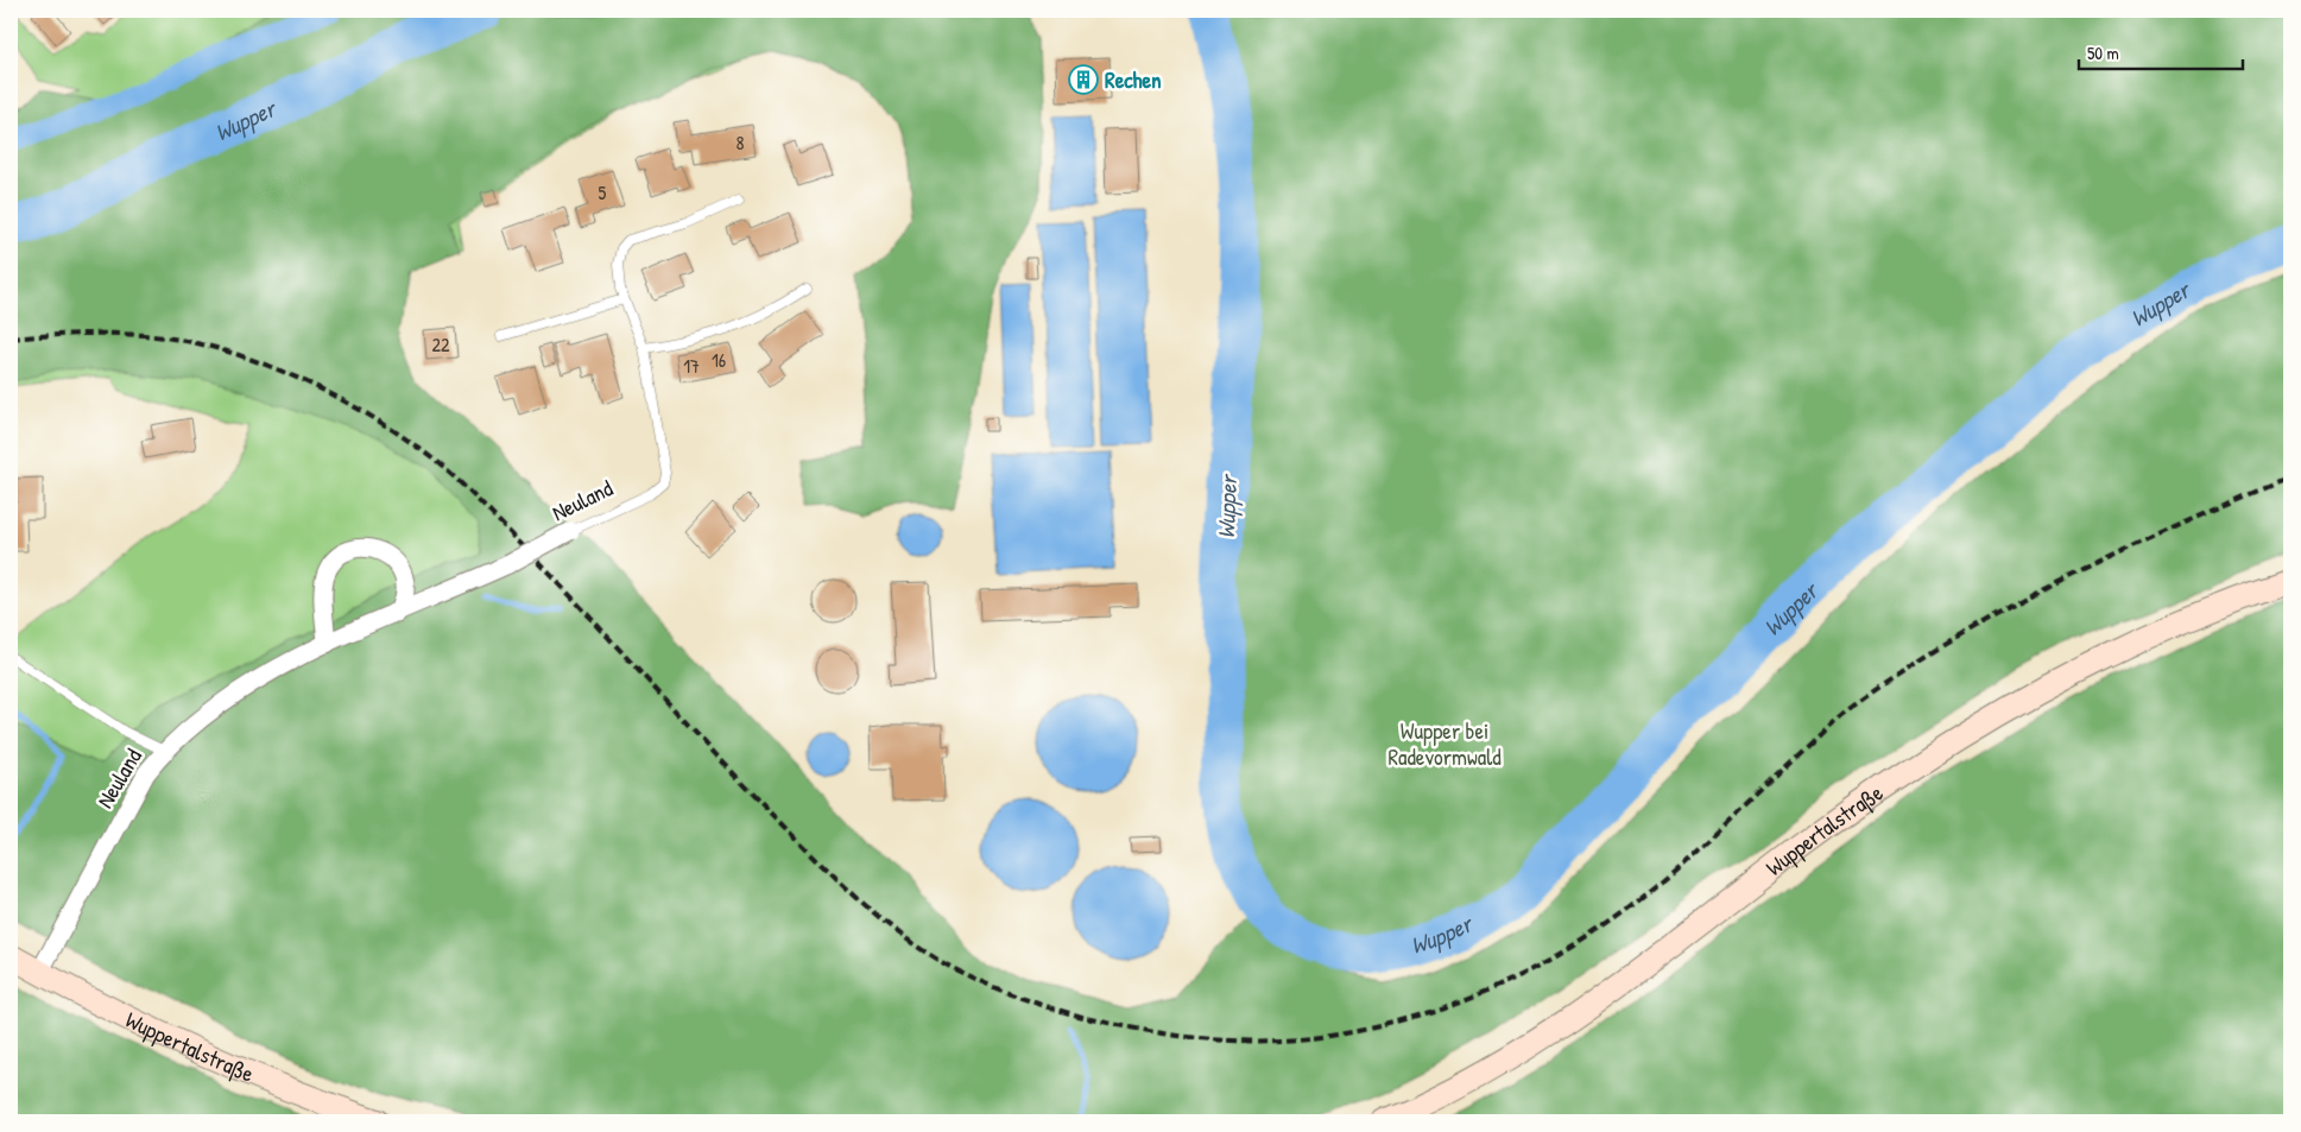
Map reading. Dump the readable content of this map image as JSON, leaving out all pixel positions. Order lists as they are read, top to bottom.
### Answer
{
  "streets": {
    "main road": ["Wuppertalstraße"],
    "street": ["Neuland"]
  },
  "crossings": [
    ["Neuland", "Wuppertalstraße"]
  ],
  "water": ["Wupper"],
  "parks": ["Wupper bei Radevormwald"],
  "places": {
    "building": ["Rechen"]
  },
  "house_numbers": [
    "8",
    "5",
    "22",
    "16",
    "17"
  ],
  "scale_bar": "50 m"
}
